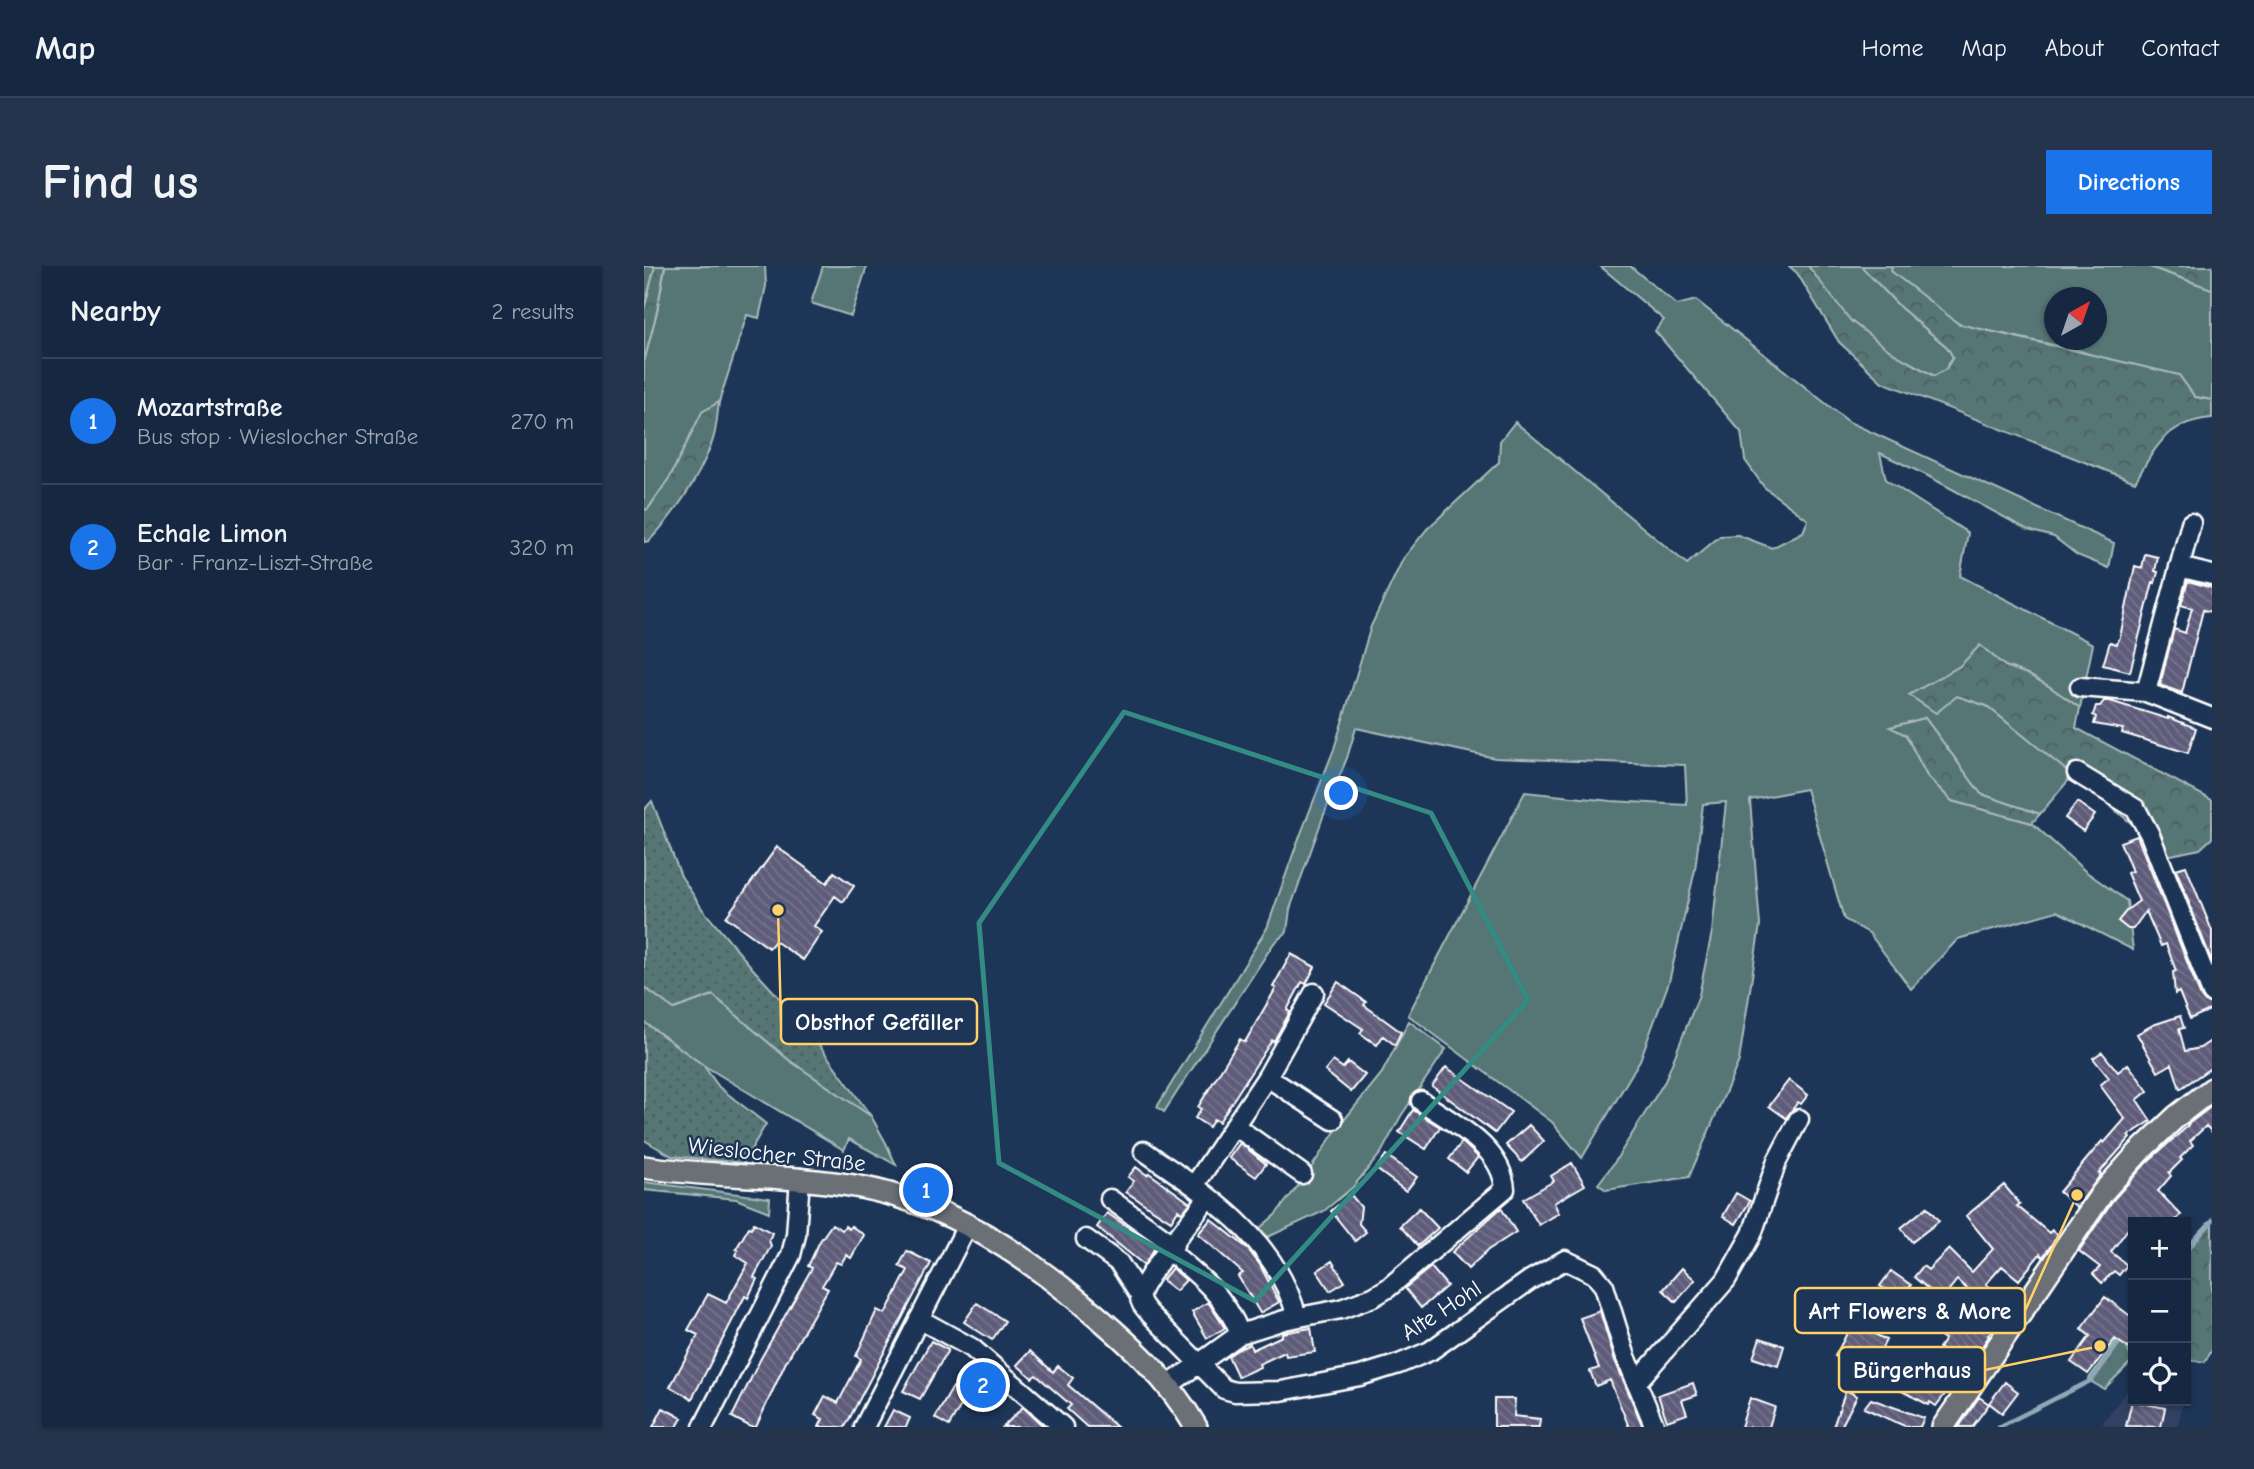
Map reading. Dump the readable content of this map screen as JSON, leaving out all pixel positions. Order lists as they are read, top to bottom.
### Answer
{
  "streets": {
    "main road": ["Wieslocher Straße"],
    "street": ["Alte Hohl"]
  },
  "places": ["Obsthof Gefäller", "Art Flowers & More", "Bürgerhaus"],
  "north": "top right",
  "page": {
    "header": "Map",
    "nav": [
      "Home",
      "Map",
      "About",
      "Contact"
    ],
    "buttons": "Directions",
    "title": "Find us",
    "heading": ["Nearby", "2 results"],
    "list": [
      {
        "mark": "1",
        "name": "Mozartstraße",
        "note": "Bus stop · Wieslocher Straße",
        "value": "270 m"
      },
      {
        "mark": "2",
        "name": "Echale Limon",
        "note": "Bar · Franz-Liszt-Straße",
        "value": "320 m"
      }
    ],
    "pins": ["1", "2"],
    "map_buttons": ["+", "−"]
  }
}
